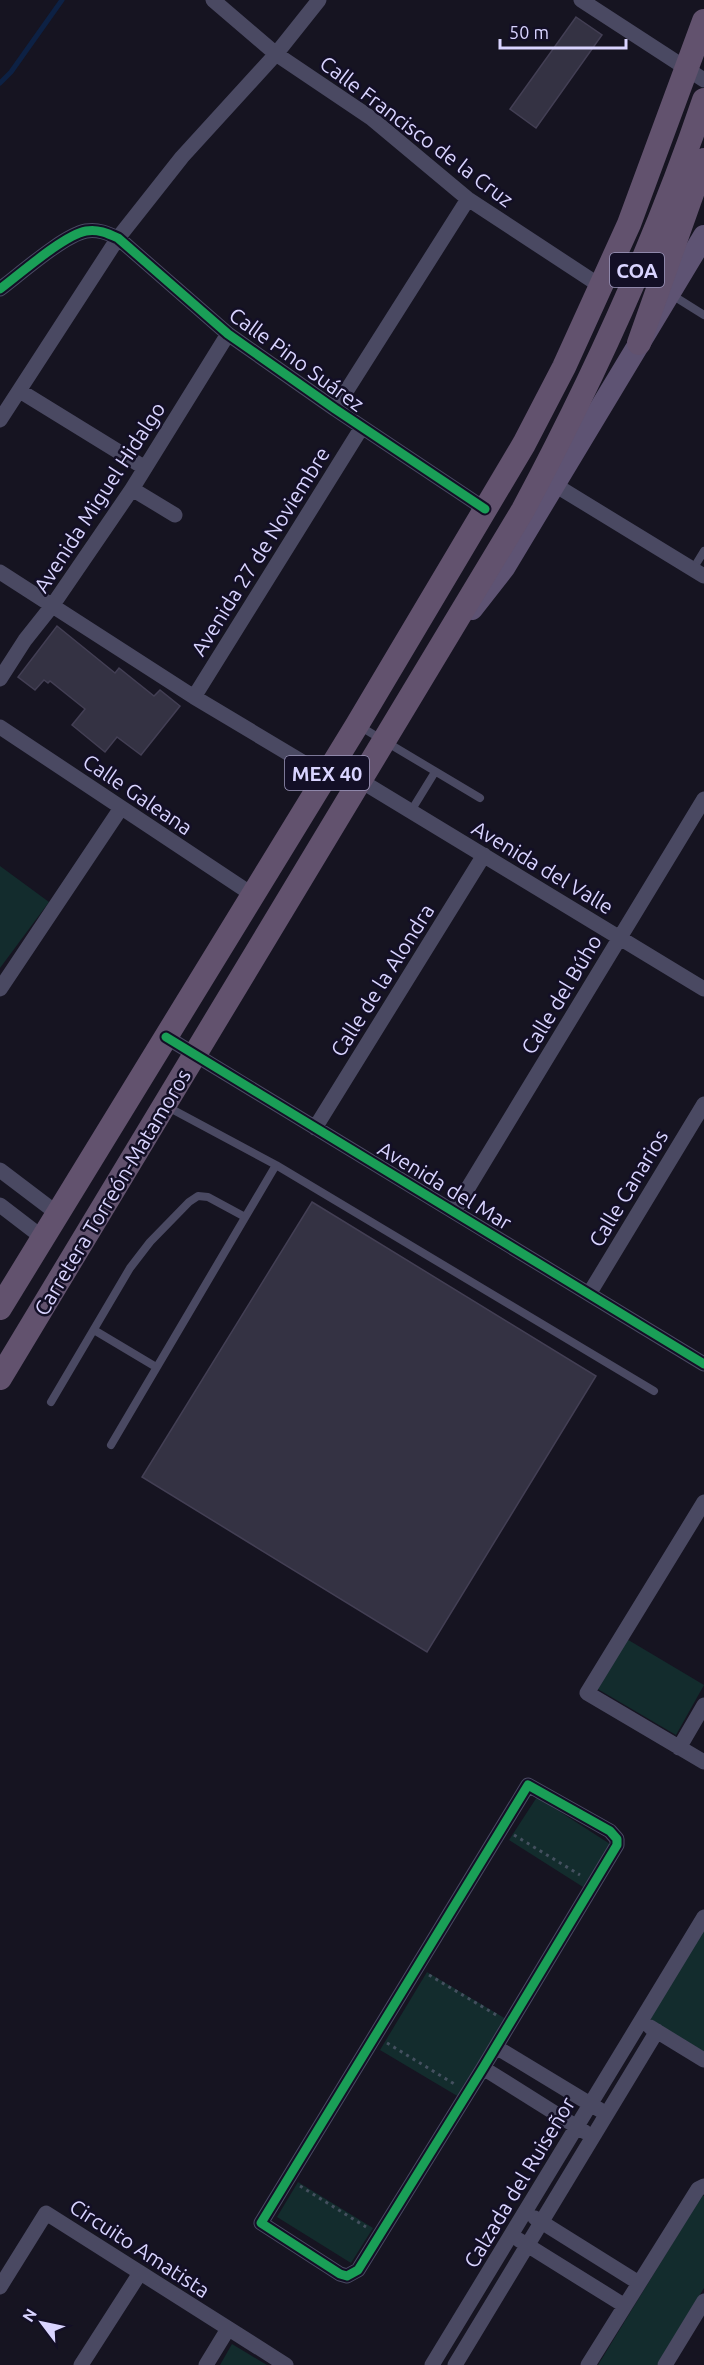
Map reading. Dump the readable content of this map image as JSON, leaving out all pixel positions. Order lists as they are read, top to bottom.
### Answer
{
  "streets": {
    "highway": ["COA", "MEX 40", "Carretera Torreón-Matamoros"],
    "street": [
      "Calle Francisco de la Cruz",
      "Calle Pino Suárez",
      "Avenida Miguel Hidalgo",
      "Avenida 27 de Noviembre",
      "Calle Galeana",
      "Avenida del Valle",
      "Calle de la Alondra",
      "Calle del Búho",
      "Avenida del Mar",
      "Calle Canarios",
      "Calzada del Ruiseñor",
      "Circuito Amatista"
    ]
  },
  "crossings": [
    ["Calle Francisco de la Cruz", "MEX 40"],
    ["COA", "Carretera Torreón-Matamoros"],
    ["Calle Pino Suárez", "Avenida Miguel Hidalgo"],
    ["Calle Pino Suárez", "Avenida 27 de Noviembre"],
    ["Calle Pino Suárez", "MEX 40"],
    ["MEX 40", "Calle Galeana"],
    ["MEX 40", "Avenida del Mar"],
    ["Avenida del Valle", "Calle de la Alondra"],
    ["Avenida del Valle", "Calle del Búho"],
    ["Avenida del Valle", "Carretera Torreón-Matamoros"],
    ["Calle de la Alondra", "Avenida del Mar"],
    ["Calle del Búho", "Avenida del Mar"],
    ["Avenida del Mar", "Calle Canarios"],
    ["Avenida del Mar", "Carretera Torreón-Matamoros"]
  ],
  "scale_bar": "50 m",
  "north": "top left"
}
